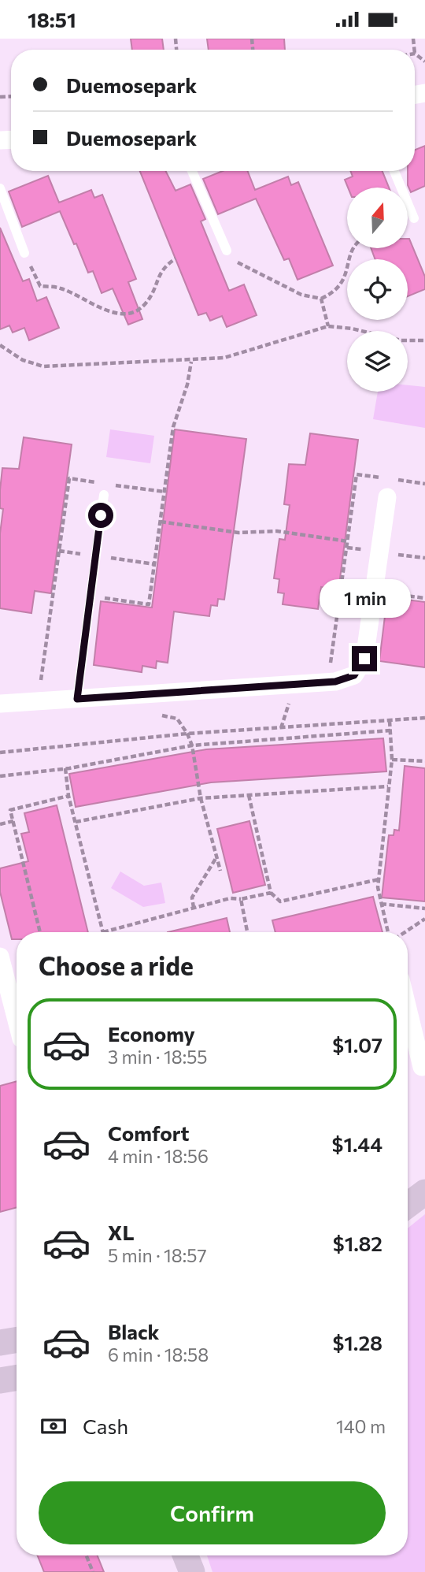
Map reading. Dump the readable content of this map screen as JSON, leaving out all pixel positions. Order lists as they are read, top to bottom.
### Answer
{
  "north": "top",
  "page": {
    "status": "18:51",
    "banner": ["Duemosepark", "Duemosepark"],
    "bubble": "1 min",
    "heading": "Choose a ride",
    "list": [
      {
        "name": "Economy",
        "note": "3 min · 18:55",
        "value": "$1.07"
      },
      {
        "name": "Comfort",
        "note": "4 min · 18:56",
        "value": "$1.44"
      },
      {
        "name": "XL",
        "note": "5 min · 18:57",
        "value": "$1.82"
      },
      {
        "name": "Black",
        "note": "6 min · 18:58",
        "value": "$1.28"
      }
    ],
    "pay": ["Cash", "140 m"],
    "buttons": "Confirm"
  }
}
